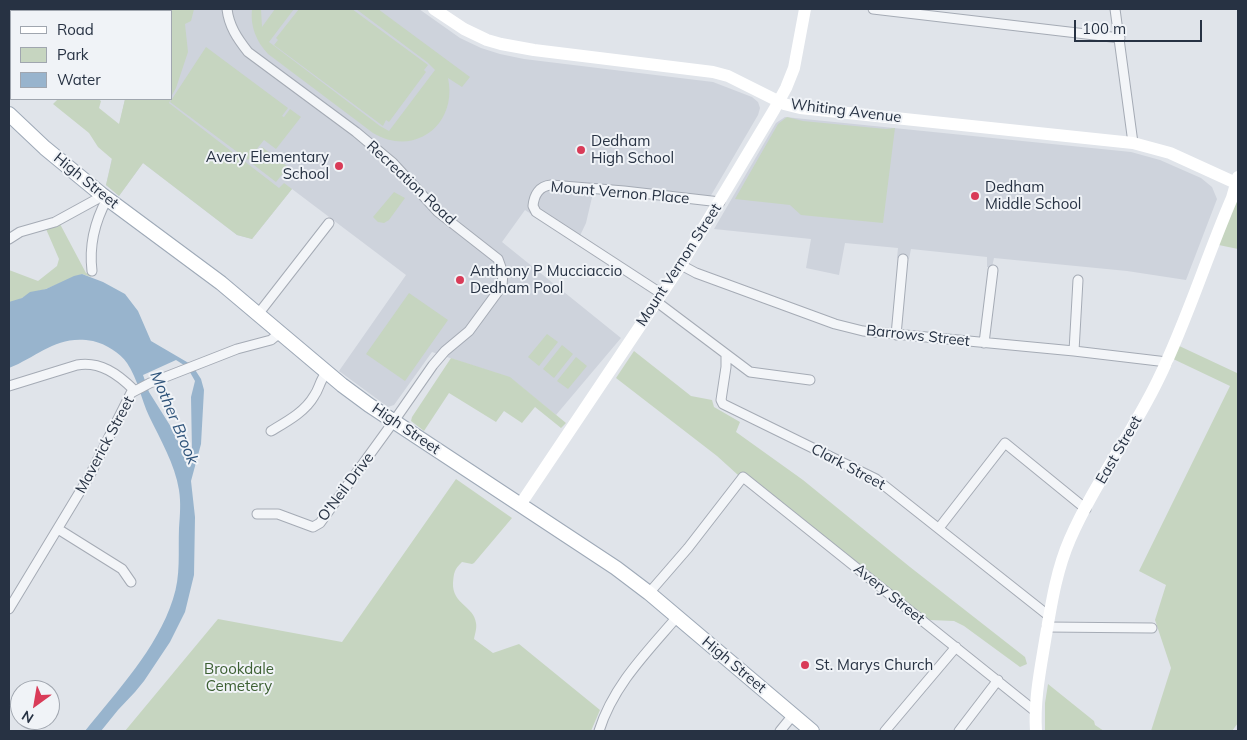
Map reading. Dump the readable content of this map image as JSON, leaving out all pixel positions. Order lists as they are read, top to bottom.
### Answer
{
  "streets": {
    "main road": ["High Street"],
    "street": [
      "Whiting Avenue",
      "Recreation Road",
      "Mount Vernon Place",
      "Mount Vernon Street",
      "Barrows Street",
      "Maverick Street",
      "East Street",
      "Clark Street",
      "O'Neil Drive",
      "Avery Street"
    ]
  },
  "crossings": [
    ["Whiting Avenue", "Mount Vernon Street"],
    ["Whiting Avenue", "East Street"],
    ["High Street", "Recreation Road"],
    ["High Street", "Mount Vernon Street"],
    ["High Street", "Maverick Street"],
    ["High Street", "O'Neil Drive"],
    ["High Street", "Avery Street"],
    ["Recreation Road", "O'Neil Drive"],
    ["Mount Vernon Place", "Mount Vernon Street"],
    ["Mount Vernon Street", "Barrows Street"],
    ["Barrows Street", "East Street"],
    ["East Street", "Clark Street"],
    ["East Street", "Avery Street"]
  ],
  "water": ["Mother Brook"],
  "parks": ["Brookdale Cemetery"],
  "places": [
    "Dedham High School",
    "Avery Elementary School",
    "Dedham Middle School",
    "Anthony P Mucciaccio Dedham Pool",
    "St. Marys Church"
  ],
  "legend": ["Road", "Park", "Water"],
  "scale_bar": "100 m",
  "north": "bottom left"
}
